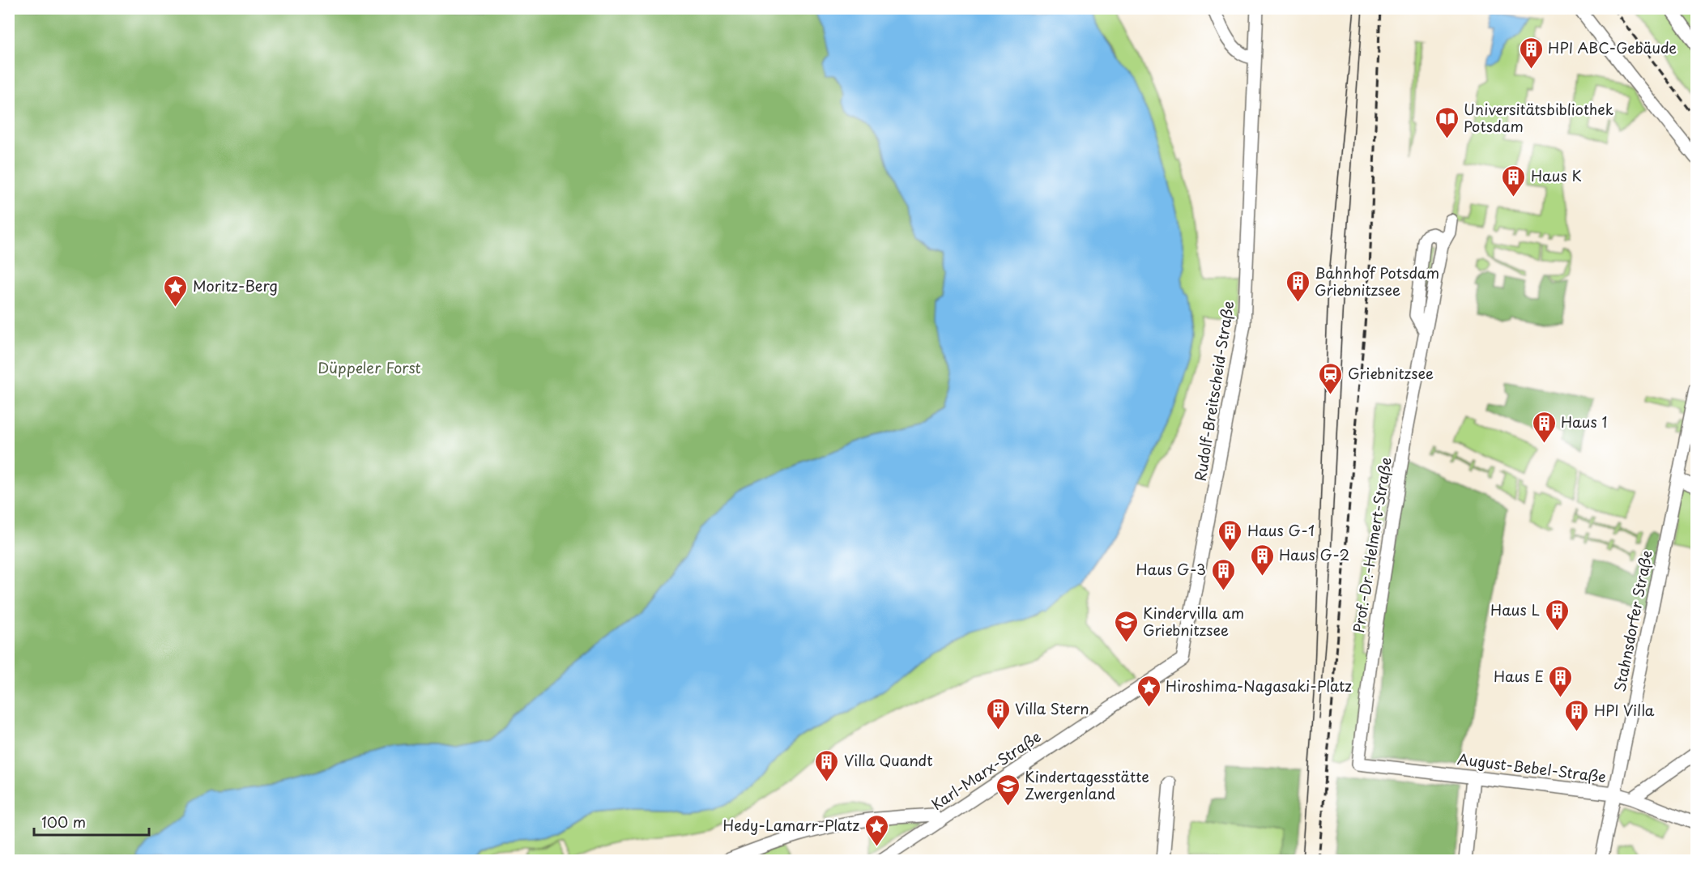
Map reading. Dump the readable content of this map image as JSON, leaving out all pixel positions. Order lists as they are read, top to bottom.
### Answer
{
  "streets": {
    "street": [
      "Rudolf-Breitscheid-Straße",
      "Prof.-Dr.-Helmert-Straße",
      "Stahnsdorfer Straße",
      "August-Bebel-Straße",
      "Karl-Marx-Straße"
    ]
  },
  "crossings": [
    ["Rudolf-Breitscheid-Straße", "Karl-Marx-Straße"],
    ["Prof.-Dr.-Helmert-Straße", "August-Bebel-Straße"],
    ["Stahnsdorfer Straße", "August-Bebel-Straße"]
  ],
  "parks": ["Düppeler Forst"],
  "places": {
    "building": [
      "HPI ABC-Gebäude",
      "Haus K",
      "Bahnhof Potsdam Griebnitzsee",
      "Haus 1",
      "Haus G-1",
      "Haus G-2",
      "Haus G-3",
      "Haus L",
      "Haus E",
      "Villa Stern",
      "HPI Villa",
      "Villa Quandt"
    ],
    "library": ["Universitätsbibliothek Potsdam"],
    "place": ["Moritz-Berg", "Hiroshima-Nagasaki-Platz", "Hedy-Lamarr-Platz"],
    "station": ["Griebnitzsee"],
    "school or university": ["Kindervilla am Griebnitzsee", "Kindertagesstätte Zwergenland"]
  },
  "scale_bar": "100 m"
}
